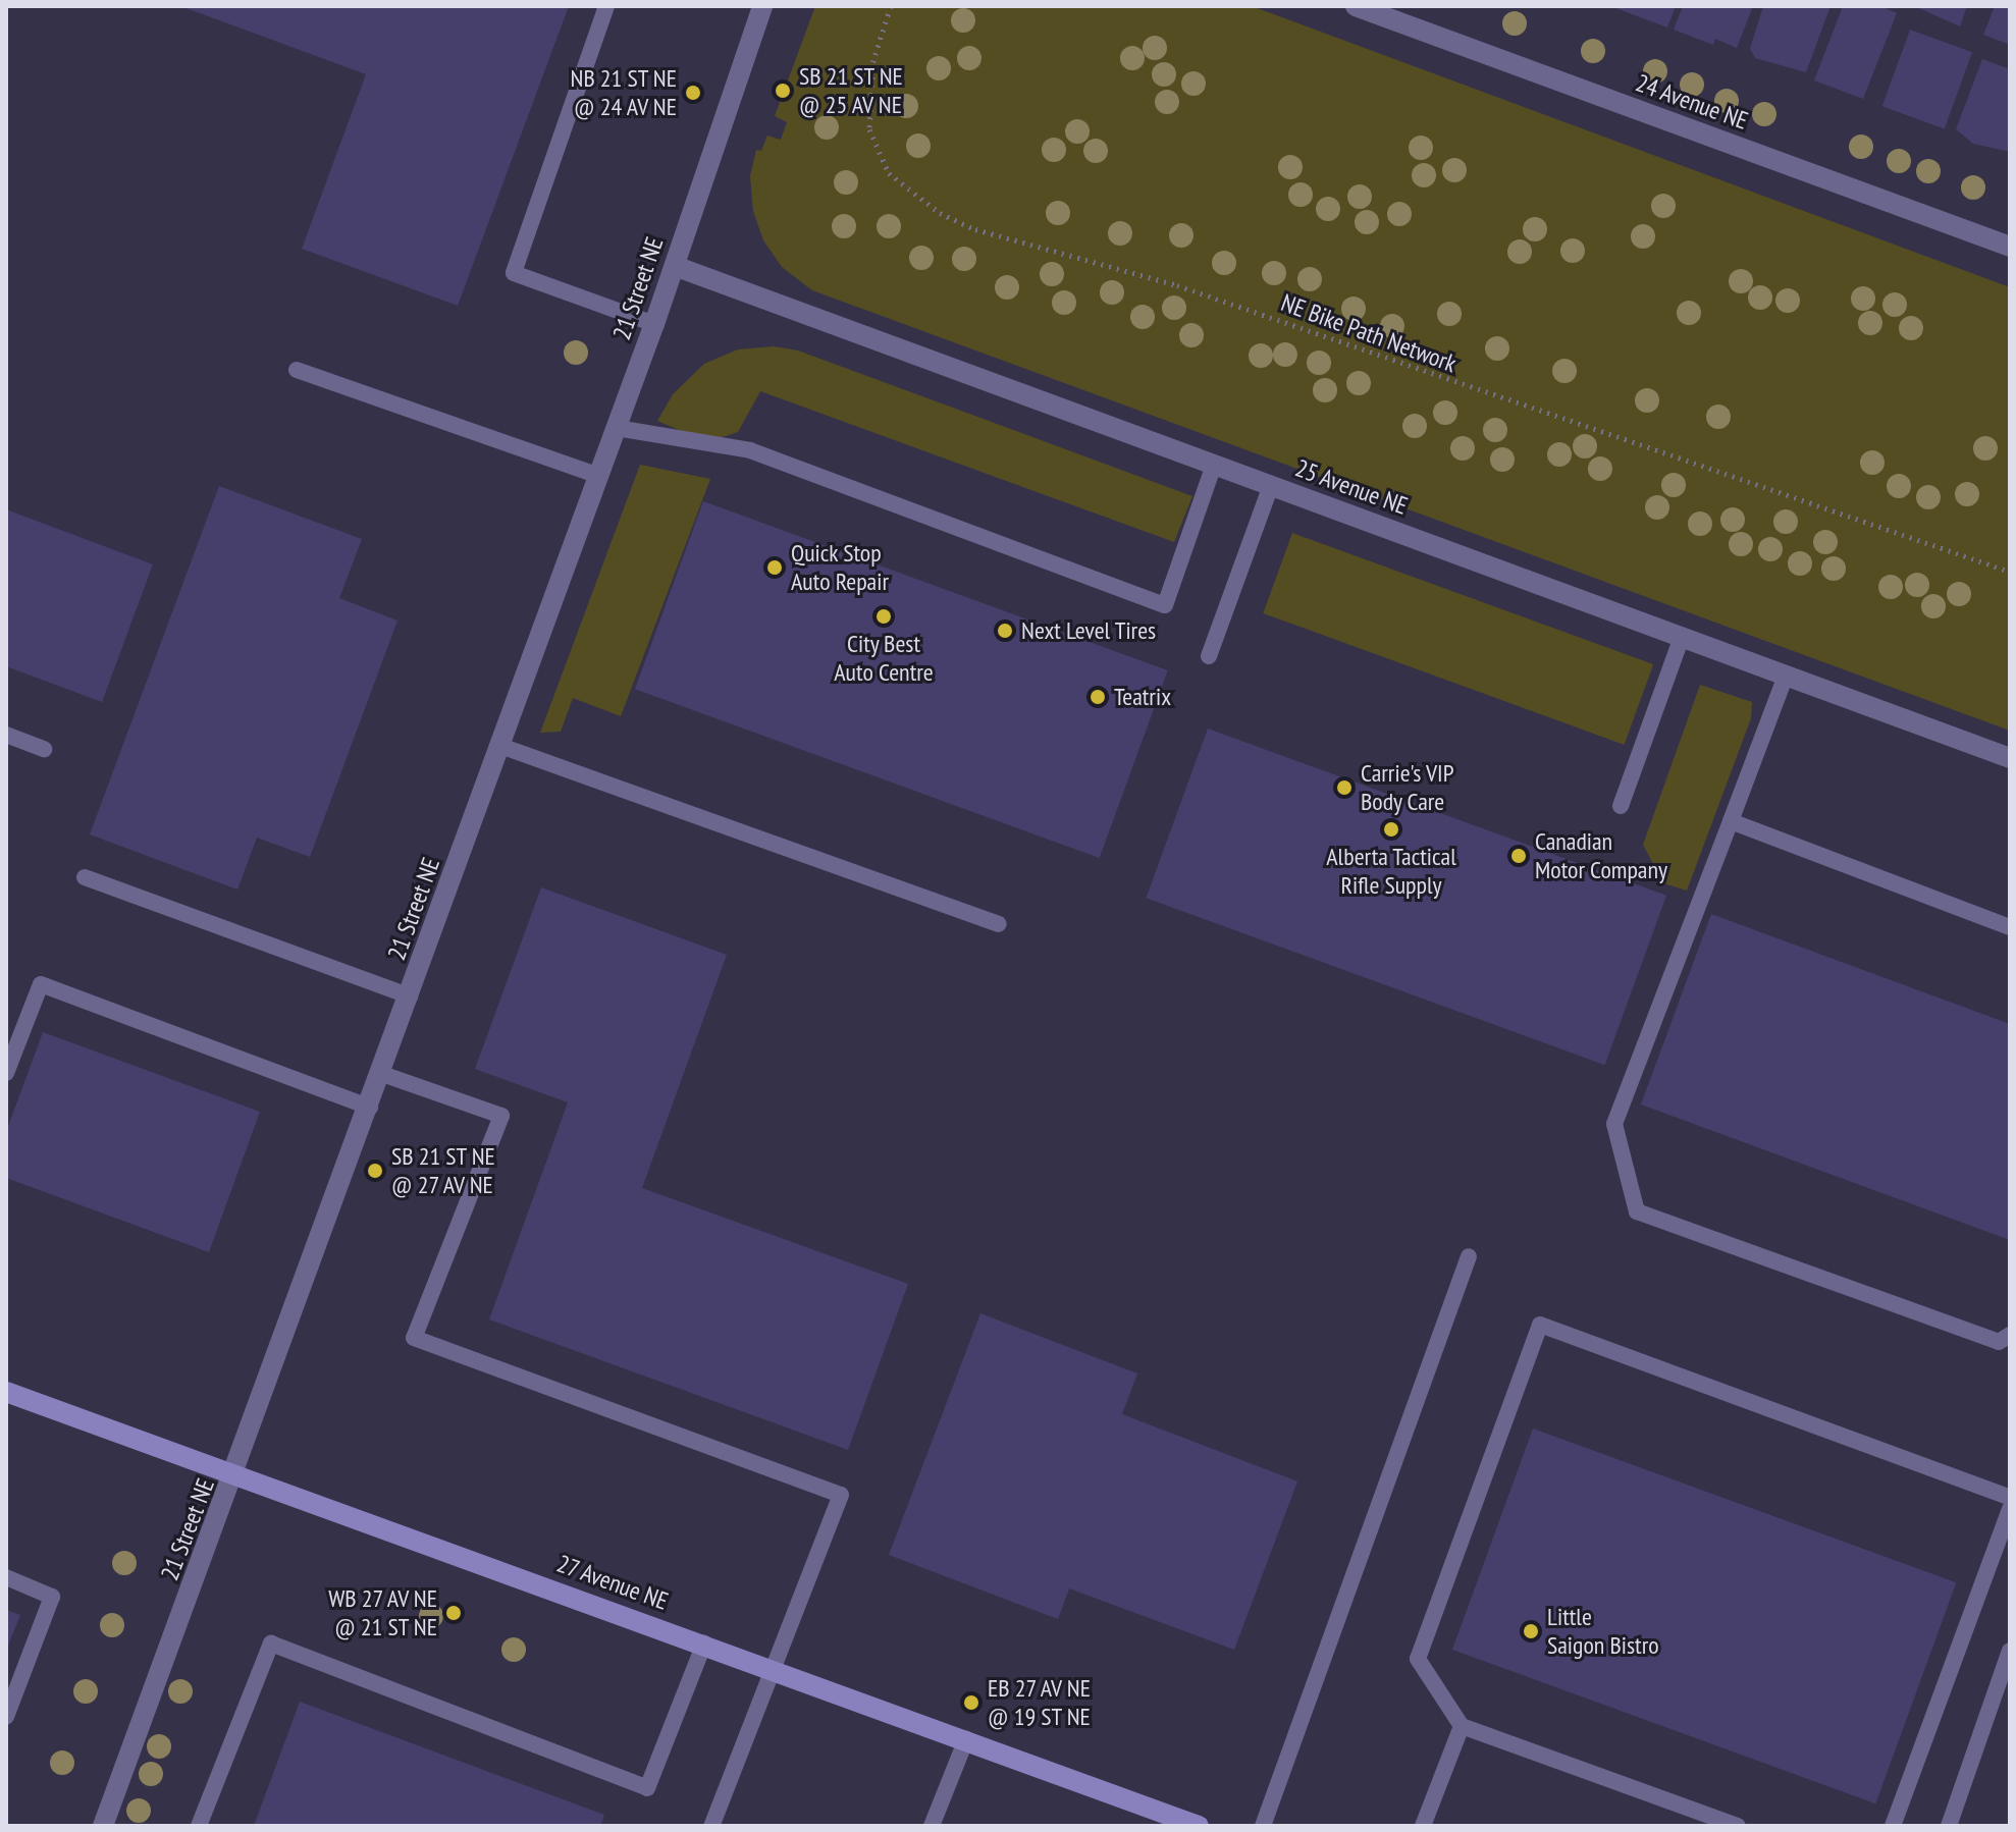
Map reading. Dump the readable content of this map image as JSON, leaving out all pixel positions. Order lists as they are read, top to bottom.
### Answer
{
  "streets": {
    "street": [
      "24 Avenue NE",
      "21 Street NE",
      "25 Avenue NE",
      "27 Avenue NE"
    ],
    "path": ["NE Bike Path Network"]
  },
  "crossings": [
    ["21 Street NE", "25 Avenue NE"],
    ["21 Street NE", "27 Avenue NE"]
  ],
  "places": [
    "SB 21 ST NE @ 25 AV NE",
    "NB 21 ST NE @ 24 AV NE",
    "Quick Stop Auto Repair",
    "City Best Auto Centre",
    "Next Level Tires",
    "Teatrix",
    "Carrie's VIP Body Care",
    "Alberta Tactical Rifle Supply",
    "Canadian Motor Company",
    "SB 21 ST NE @ 27 AV NE",
    "WB 27 AV NE @ 21 ST NE",
    "Little Saigon Bistro",
    "EB 27 AV NE @ 19 ST NE"
  ]
}
